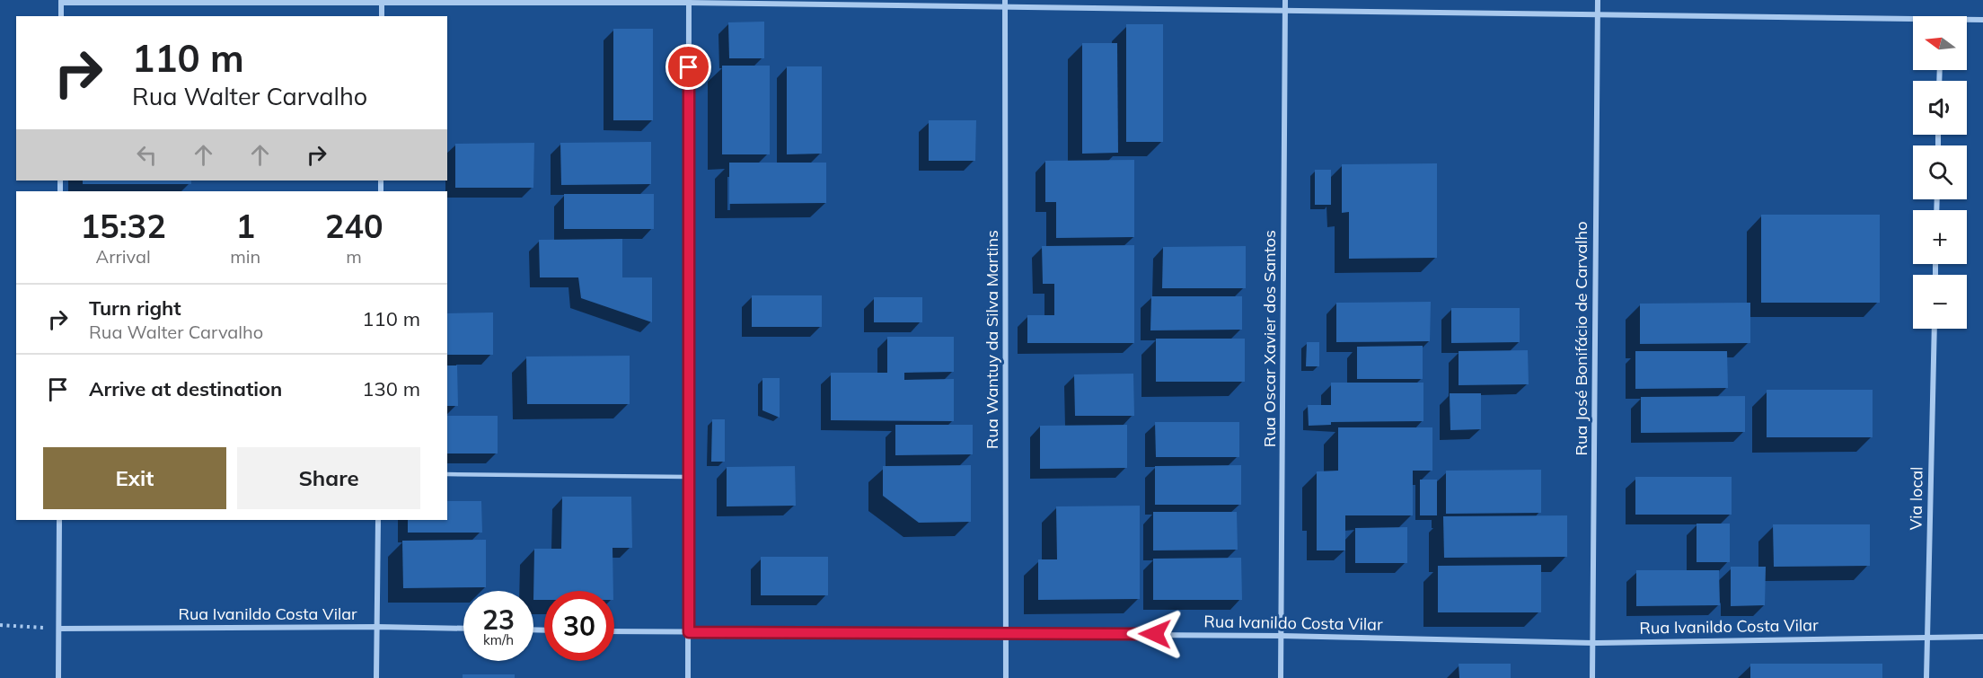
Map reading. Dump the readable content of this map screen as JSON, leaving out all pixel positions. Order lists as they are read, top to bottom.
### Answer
{
  "streets": {
    "street": [
      "Rua Oscar Xavier dos Santos",
      "Rua José Bonifácio de Carvalho",
      "Rua Wantuy da Silva Martins",
      "Via local",
      "Rua Ivanildo Costa Vilar"
    ]
  },
  "crossings": [
    ["Rua Oscar Xavier dos Santos", "Rua Ivanildo Costa Vilar"],
    ["Rua José Bonifácio de Carvalho", "Rua Ivanildo Costa Vilar"],
    ["Rua Wantuy da Silva Martins", "Rua Ivanildo Costa Vilar"],
    ["Via local", "Rua Ivanildo Costa Vilar"]
  ],
  "north": "left",
  "page": {
    "map_buttons": ["+", "−"],
    "turn": ["110 m", "Rua Walter Carvalho"],
    "eta": [
      "15:32",
      "Arrival",
      "1",
      "min",
      "240",
      "m"
    ],
    "list": [
      {
        "name": "Turn right",
        "note": "Rua Walter Carvalho",
        "value": "110 m"
      },
      {
        "name": "Arrive at destination",
        "value": "130 m"
      }
    ],
    "buttons": ["Exit", "Share"],
    "speed": "23 km/h",
    "limit": "30"
  }
}
